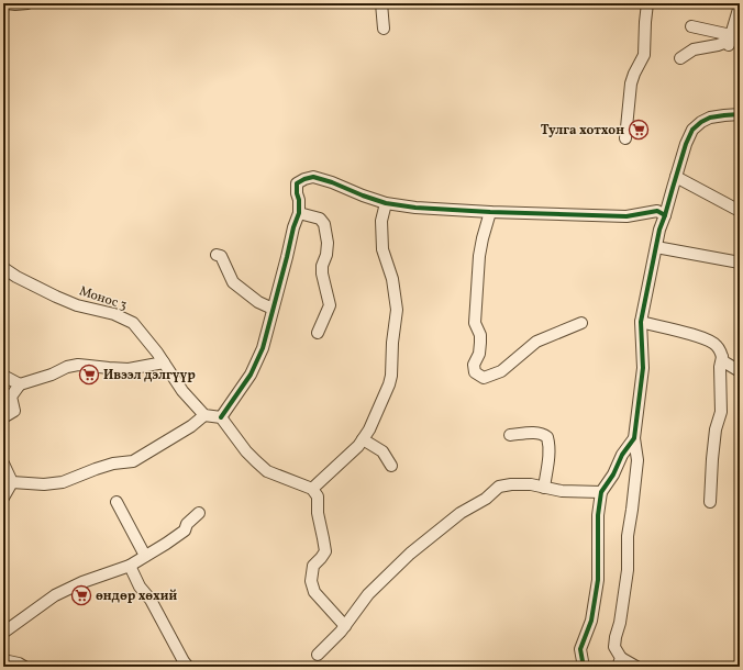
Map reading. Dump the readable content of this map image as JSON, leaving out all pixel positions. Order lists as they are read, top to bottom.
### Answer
{
  "streets": {
    "street": ["Монос 3"]
  },
  "places": {
    "supermarket": ["Тулга хотхон", "Ивээл дэлгүүр", "өндөр хөхий"]
  }
}
